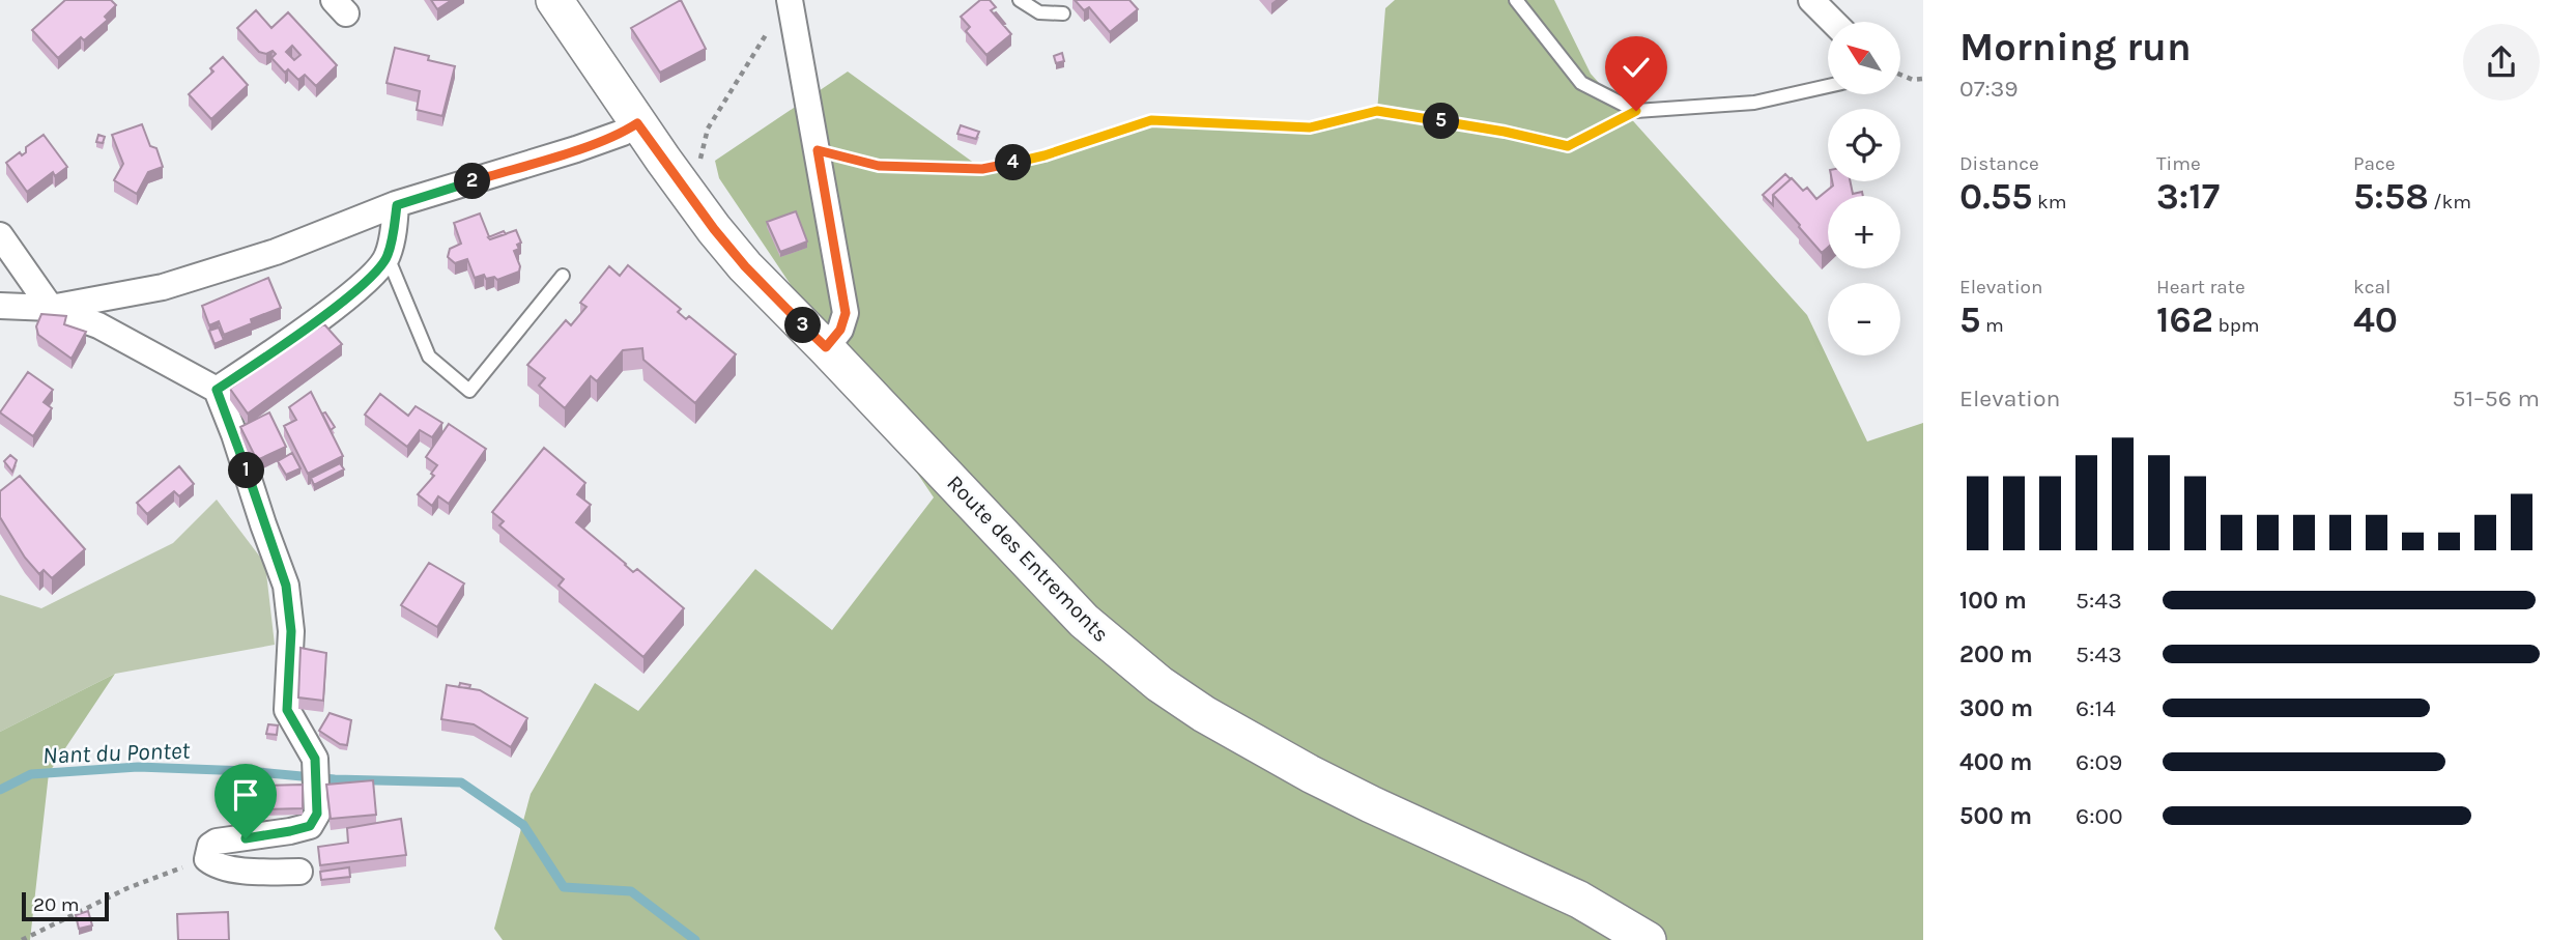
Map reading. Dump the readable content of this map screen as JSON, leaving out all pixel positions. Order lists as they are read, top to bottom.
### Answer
{
  "streets": {
    "main road": ["Route des Entremonts"]
  },
  "water": ["Nant du Pontet"],
  "scale_bar": "20 m",
  "north": "top left",
  "page": {
    "heading": ["Morning run", "07:39"],
    "map_buttons": ["+", "−"],
    "pins": [
      "5",
      "4",
      "2",
      "3",
      "1"
    ],
    "stats": [
      ["Distance", "0.55 km"],
      ["Time", "3:17"],
      ["Pace", "5:58 /km"],
      ["Elevation", "5 m"],
      ["Heart rate", "162 bpm"],
      ["kcal", "40"]
    ],
    "chart": ["Elevation", "51–56 m"],
    "list": [
      {
        "name": "100 m",
        "note": "5:43"
      },
      {
        "name": "200 m",
        "note": "5:43"
      },
      {
        "name": "300 m",
        "note": "6:14"
      },
      {
        "name": "400 m",
        "note": "6:09"
      },
      {
        "name": "500 m",
        "note": "6:00"
      }
    ],
    "scale": "20 m"
  }
}
